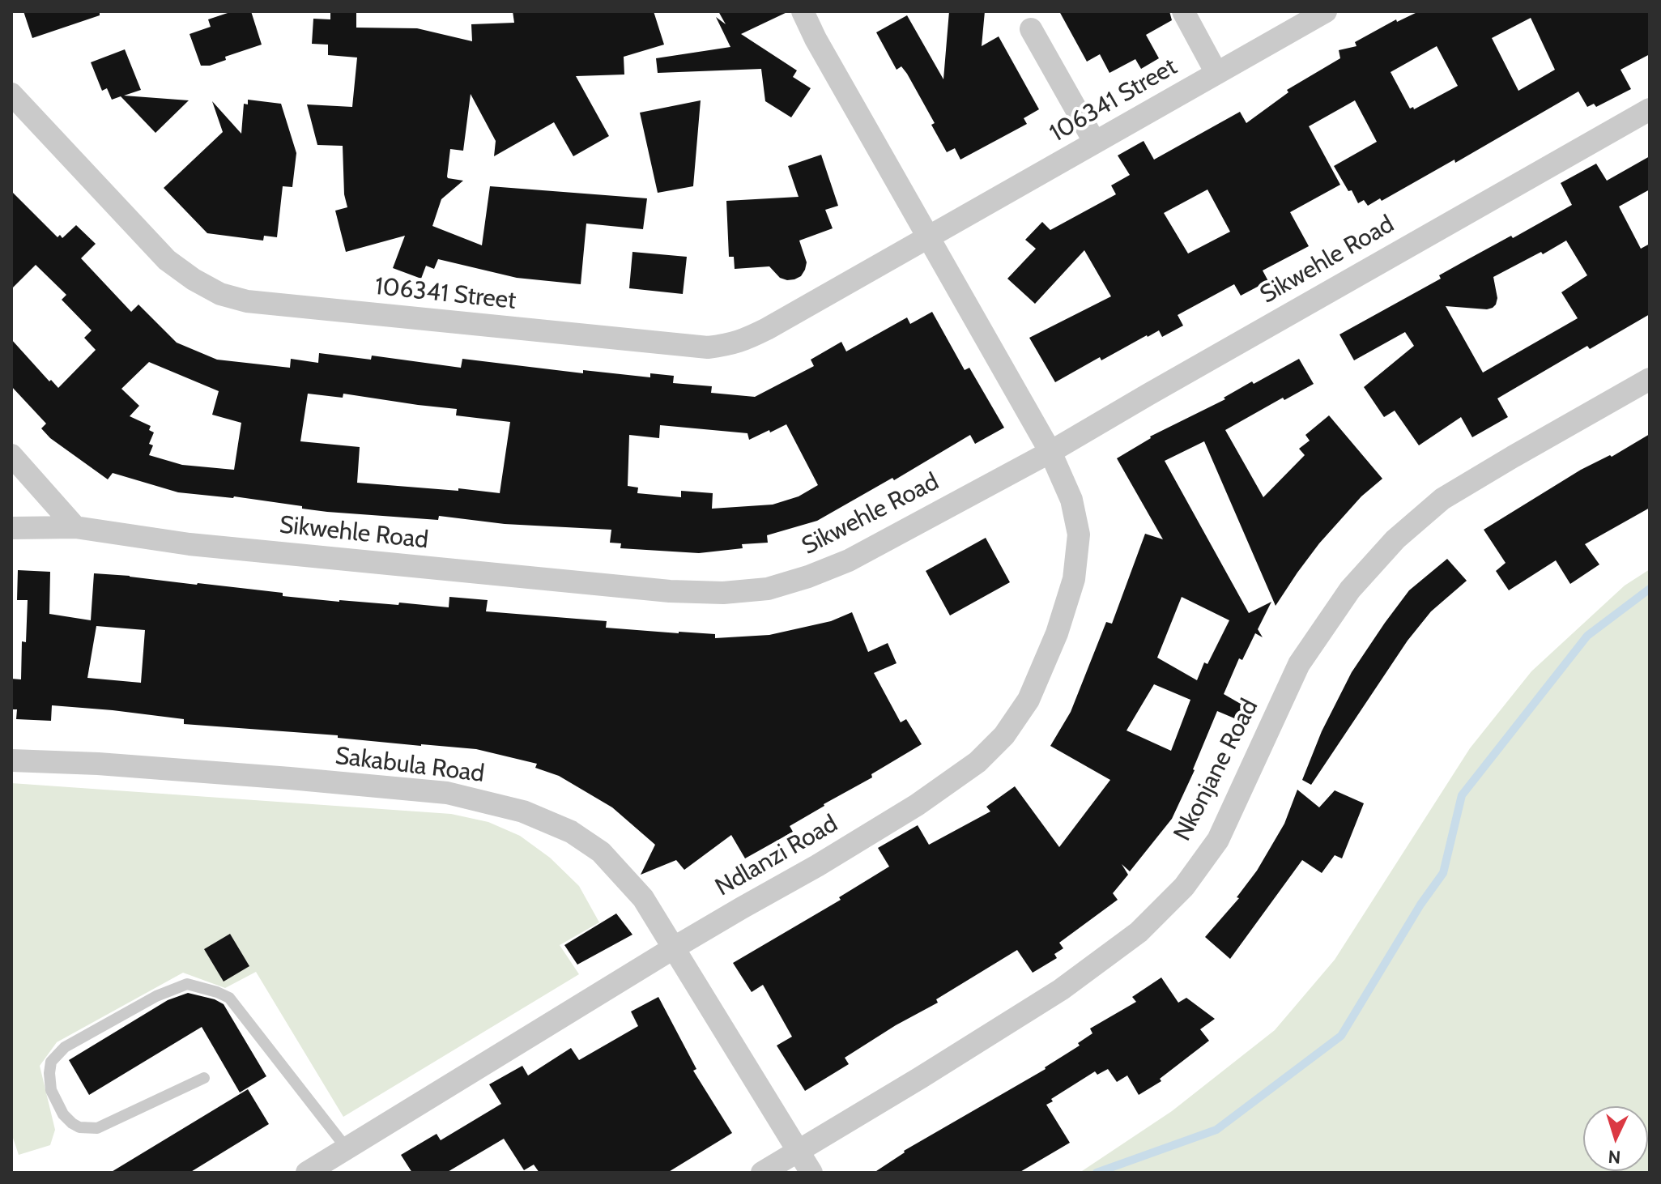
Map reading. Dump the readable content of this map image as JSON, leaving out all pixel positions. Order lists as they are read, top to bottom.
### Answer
{
  "streets": {
    "street": [
      "106341 Street",
      "Sikwehle Road",
      "Sakabula Road",
      "Nkonjane Road",
      "Ndlanzi Road"
    ]
  },
  "crossings": [
    ["Sikwehle Road", "Ndlanzi Road"],
    ["Sakabula Road", "Nkonjane Road"],
    ["Sakabula Road", "Ndlanzi Road"]
  ],
  "north": "bottom"
}
